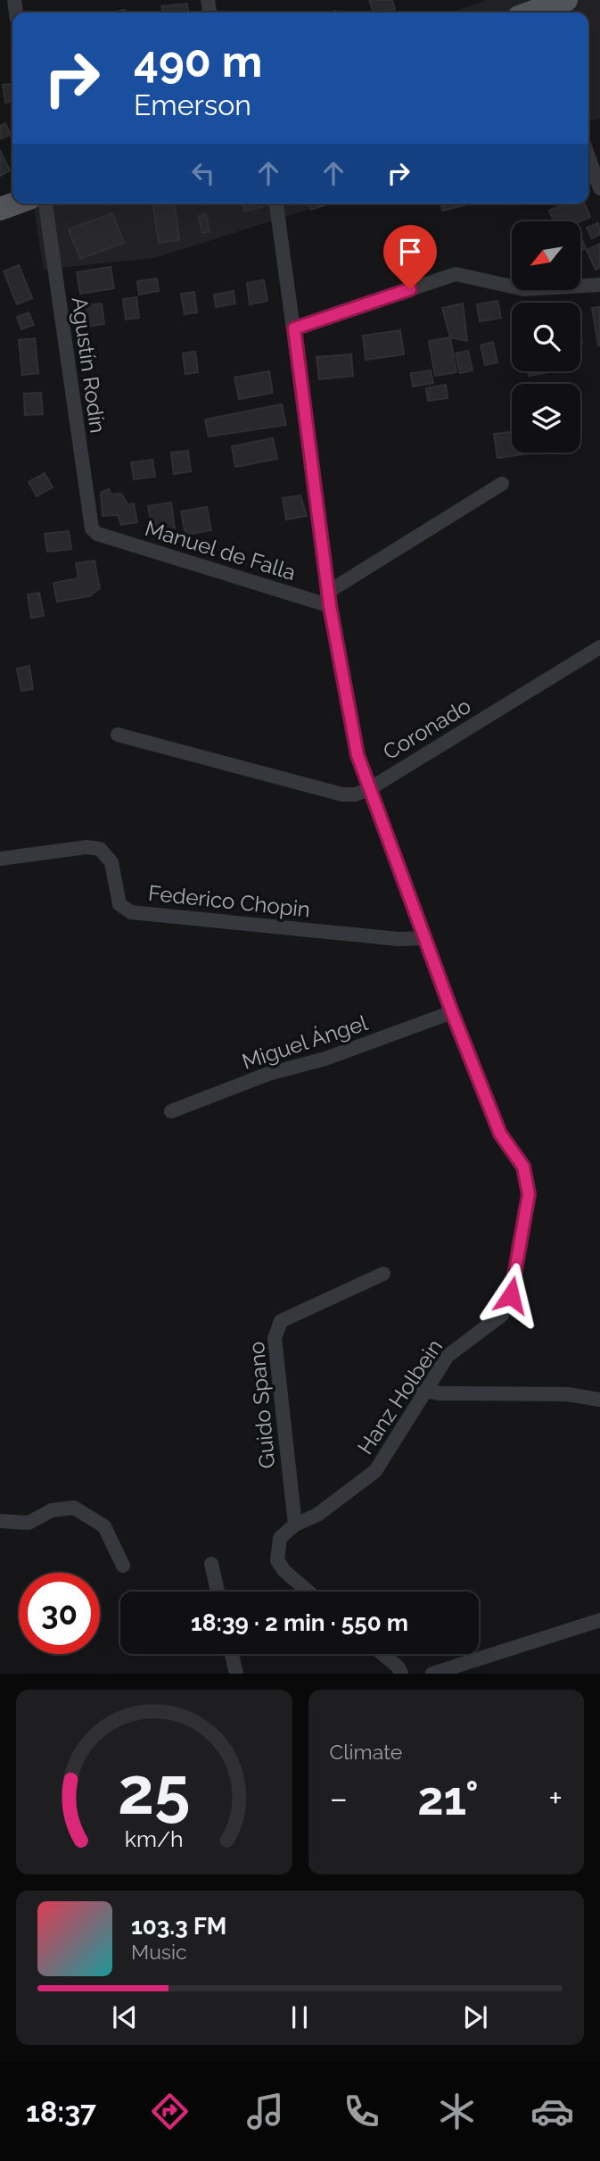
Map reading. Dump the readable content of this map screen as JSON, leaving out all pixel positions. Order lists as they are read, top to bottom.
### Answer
{
  "streets": {
    "street": [
      "Agustín Rodín",
      "Manuel de Falla",
      "Coronado",
      "Federico Chopin",
      "Miguel Ángel",
      "Hanz Holbein",
      "Guido Spano"
    ]
  },
  "crossings": [
    ["Agustín Rodín", "Manuel de Falla"],
    ["Manuel de Falla", "Hanz Holbein"],
    ["Coronado", "Hanz Holbein"],
    ["Federico Chopin", "Hanz Holbein"],
    ["Miguel Ángel", "Hanz Holbein"],
    ["Hanz Holbein", "Guido Spano"]
  ],
  "north": "bottom left",
  "page": {
    "turn": ["490 m", "Emerson"],
    "limit": "30",
    "trip": "18:39 · 2 min · 550 m",
    "tile": "Climate",
    "heat": ["−", "21°", "+"],
    "song": ["103.3 FM", "Music"],
    "tabs": "18:37",
    "gauge": ["25", "km/h"]
  }
}
